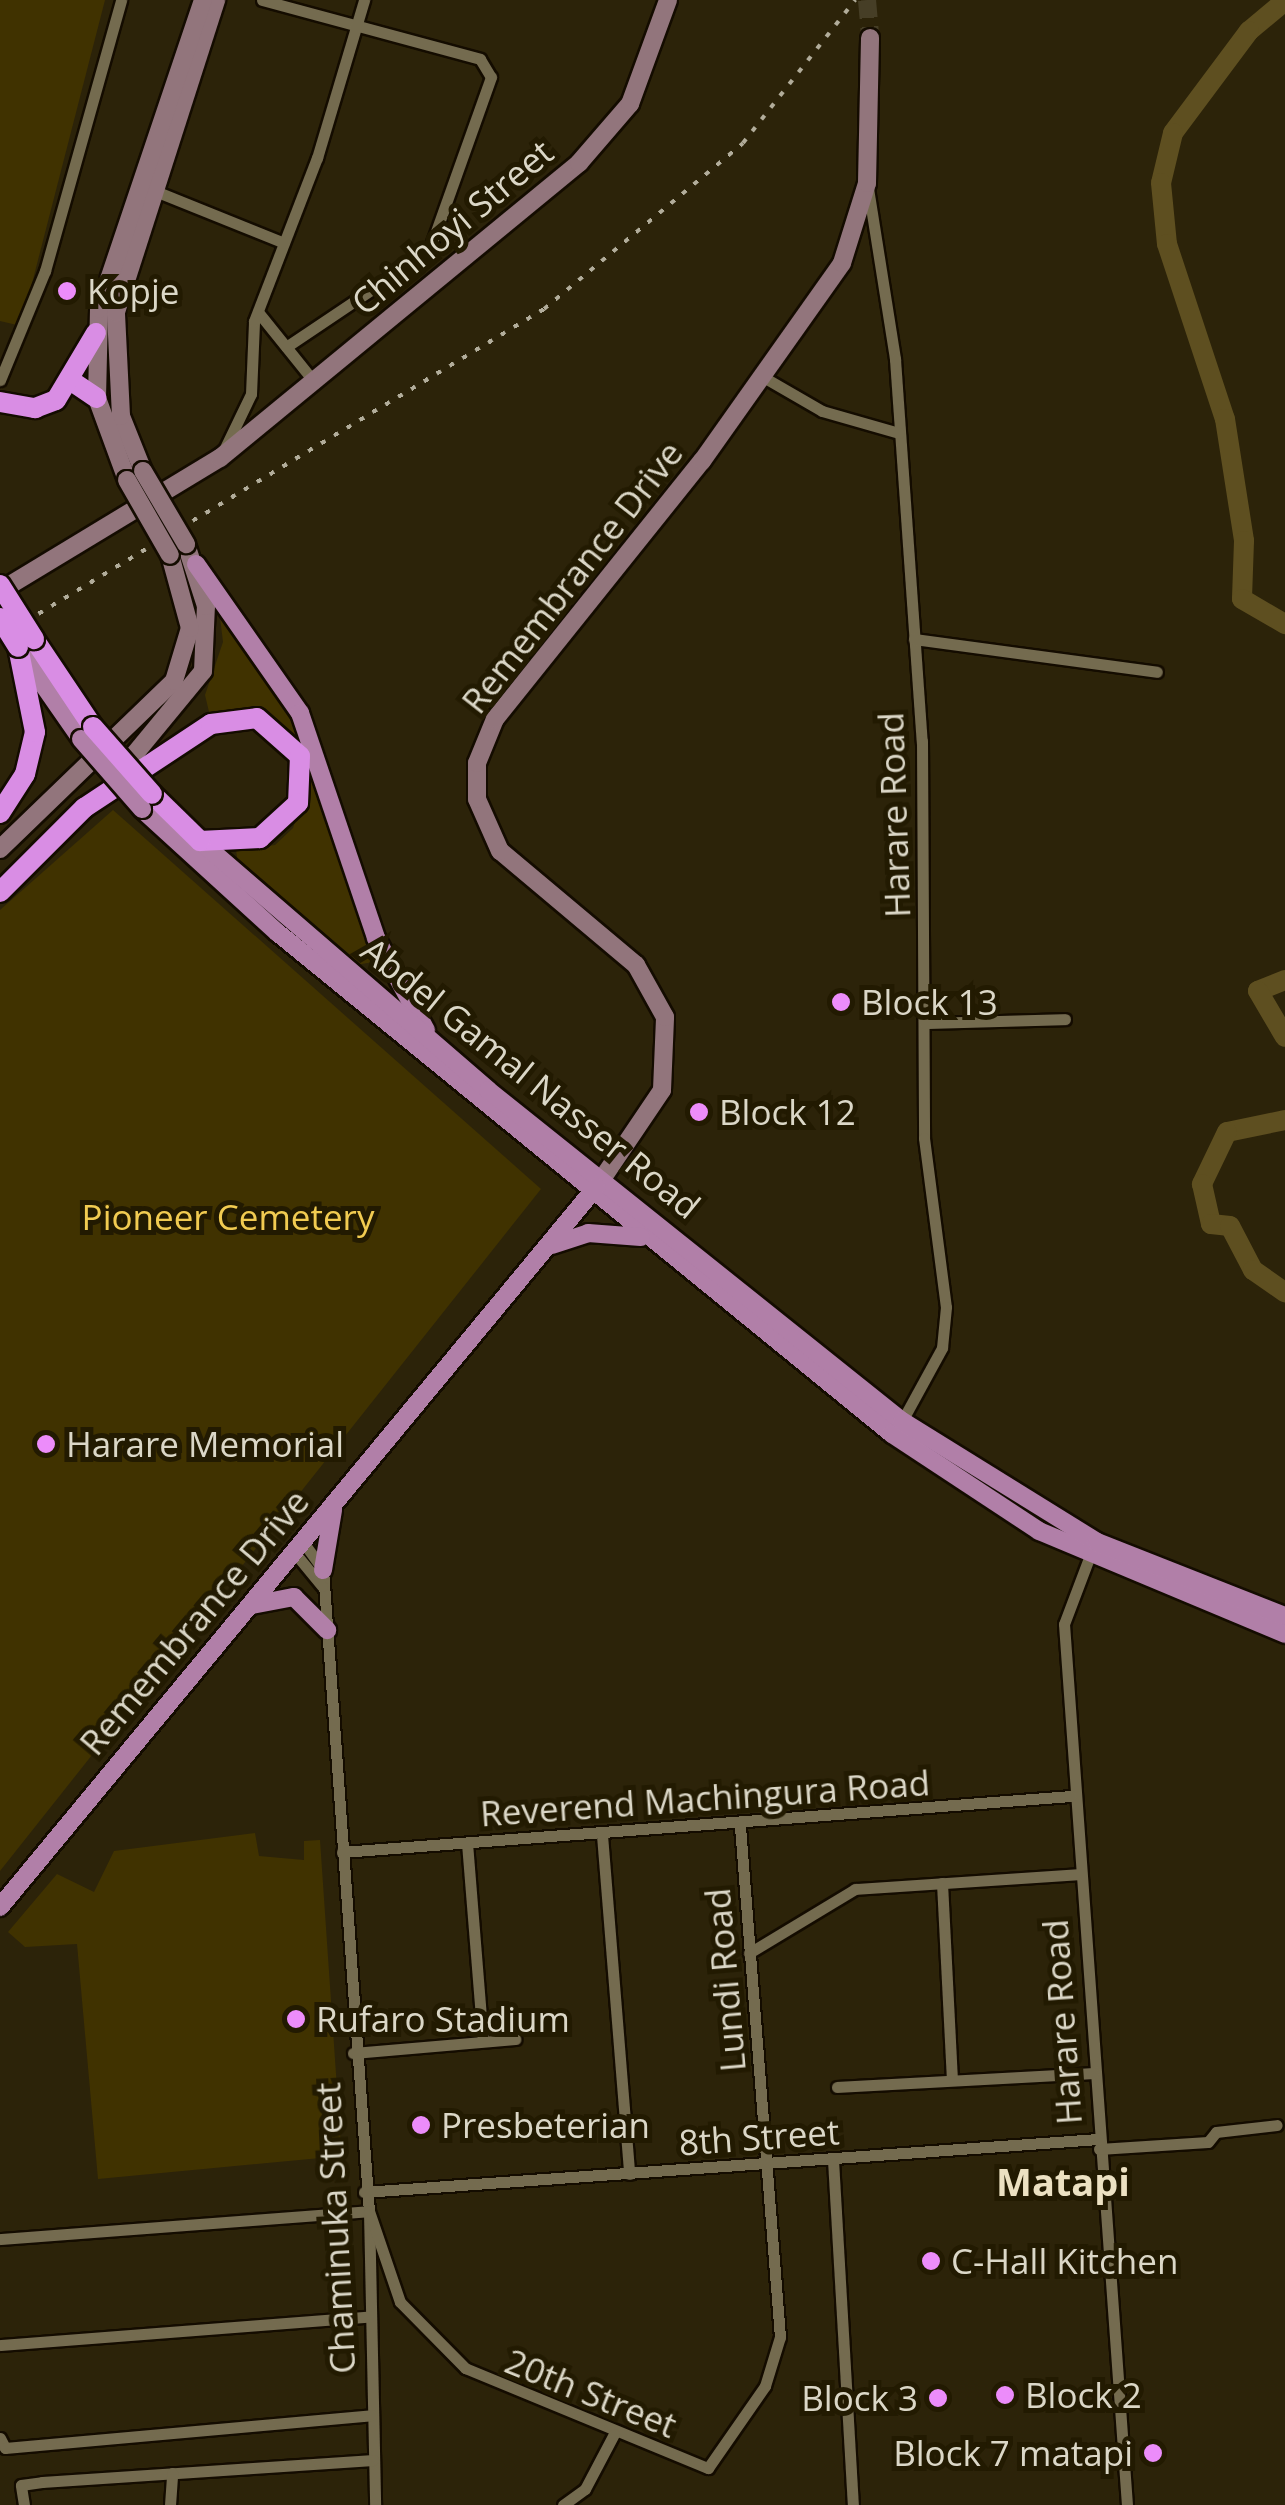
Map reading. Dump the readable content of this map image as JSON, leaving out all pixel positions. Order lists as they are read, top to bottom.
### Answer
{
  "streets": {
    "highway": ["Abdel Gamal Nasser Road"],
    "main road": ["Remembrance Drive"],
    "street": [
      "Chinhoyi Street",
      "Harare Road",
      "Reverend Machingura Road",
      "Lundi Road",
      "8th Street",
      "Chaminuka Street",
      "20th Street"
    ]
  },
  "crossings": [
    ["Chinhoyi Street", "Abdel Gamal Nasser Road"],
    ["Remembrance Drive", "Harare Road"],
    ["Remembrance Drive", "Abdel Gamal Nasser Road"],
    ["Harare Road", "Abdel Gamal Nasser Road"],
    ["Harare Road", "Reverend Machingura Road"],
    ["Harare Road", "8th Street"],
    ["Reverend Machingura Road", "Lundi Road"],
    ["Reverend Machingura Road", "Chaminuka Street"],
    ["Lundi Road", "8th Street"],
    ["Lundi Road", "20th Street"],
    ["8th Street", "Chaminuka Street"],
    ["Chaminuka Street", "20th Street"]
  ],
  "districts": ["Matapi"],
  "parks": ["Pioneer Cemetery"],
  "places": [
    "Kopje",
    "Block 13",
    "Block 12",
    "Harare Memorial",
    "Rufaro Stadium",
    "Presbeterian",
    "C-Hall Kitchen",
    "Block 2",
    "Block 3",
    "Block 7 matapi"
  ]
}
